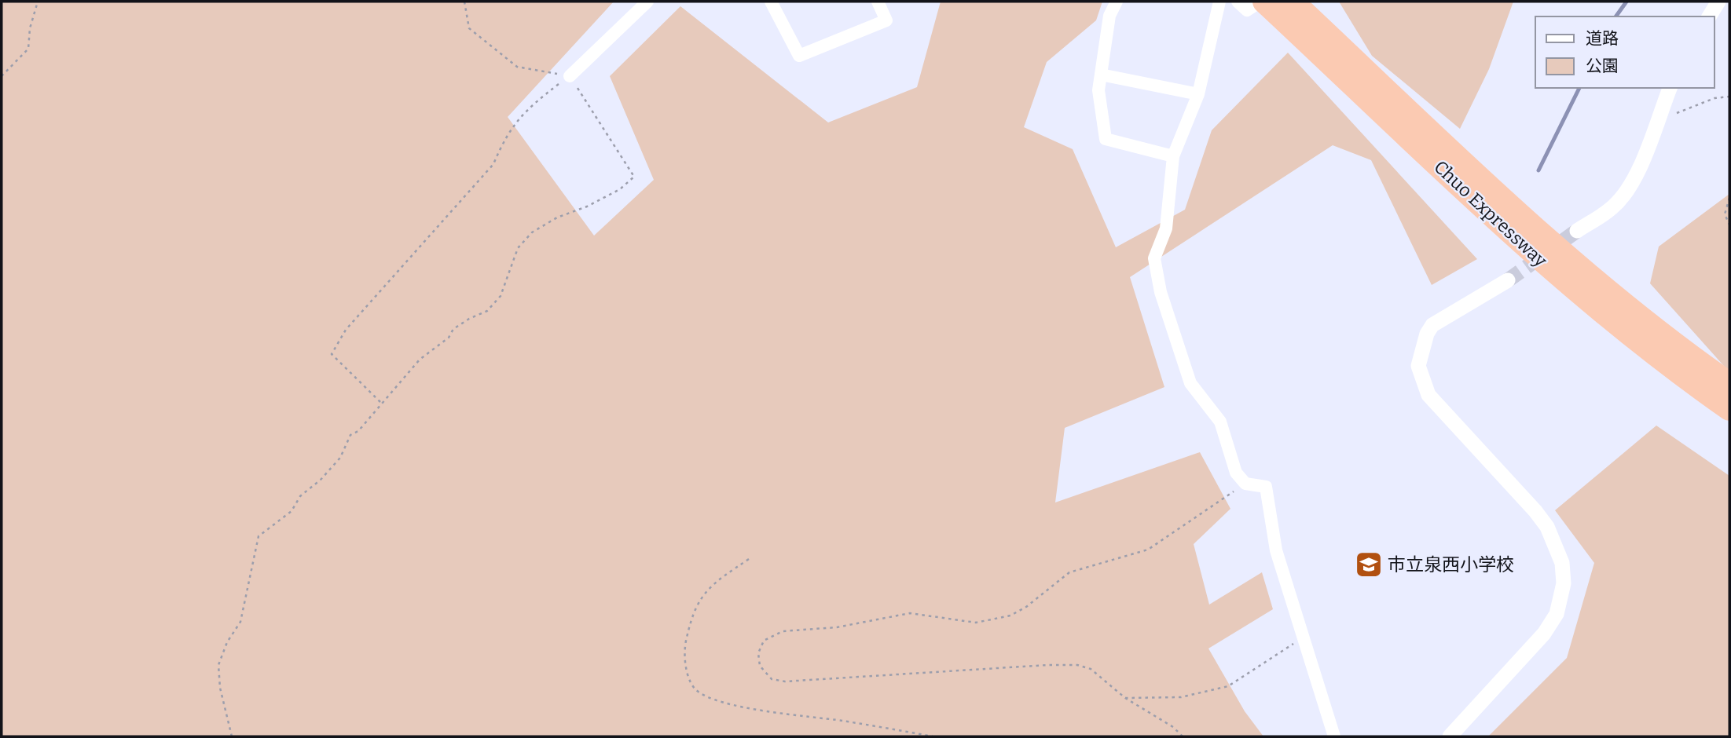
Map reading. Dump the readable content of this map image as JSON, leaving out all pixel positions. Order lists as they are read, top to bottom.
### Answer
{
  "streets": {
    "highway": ["Chuo Expressway"]
  },
  "places": {
    "school or university": ["市立泉西小学校"]
  },
  "legend": ["道路", "公園"]
}
